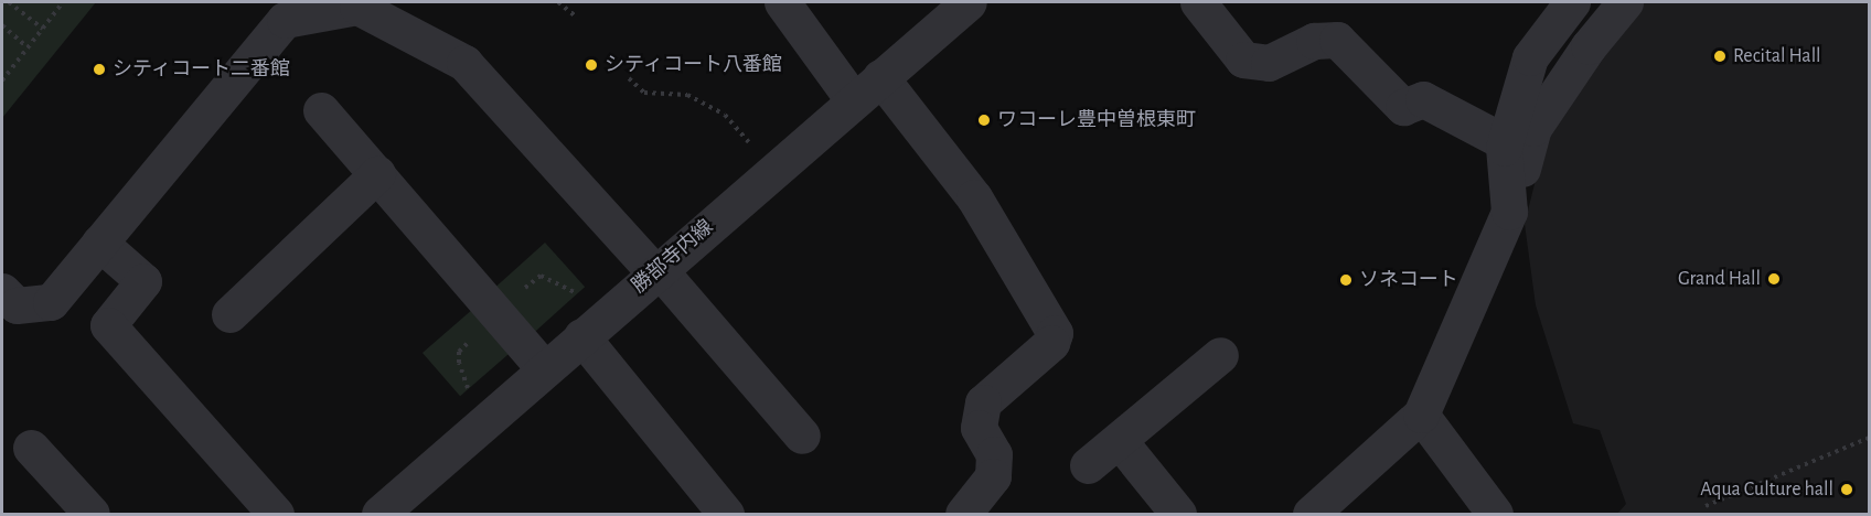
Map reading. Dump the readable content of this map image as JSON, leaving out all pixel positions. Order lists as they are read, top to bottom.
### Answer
{
  "streets": {
    "street": ["勝部寺内線"]
  },
  "places": [
    "Recital Hall",
    "シティコート八番館",
    "シティコート二番館",
    "ワコーレ豊中曽根東町",
    "Grand Hall",
    "ソネコート",
    "Aqua Culture hall"
  ]
}
